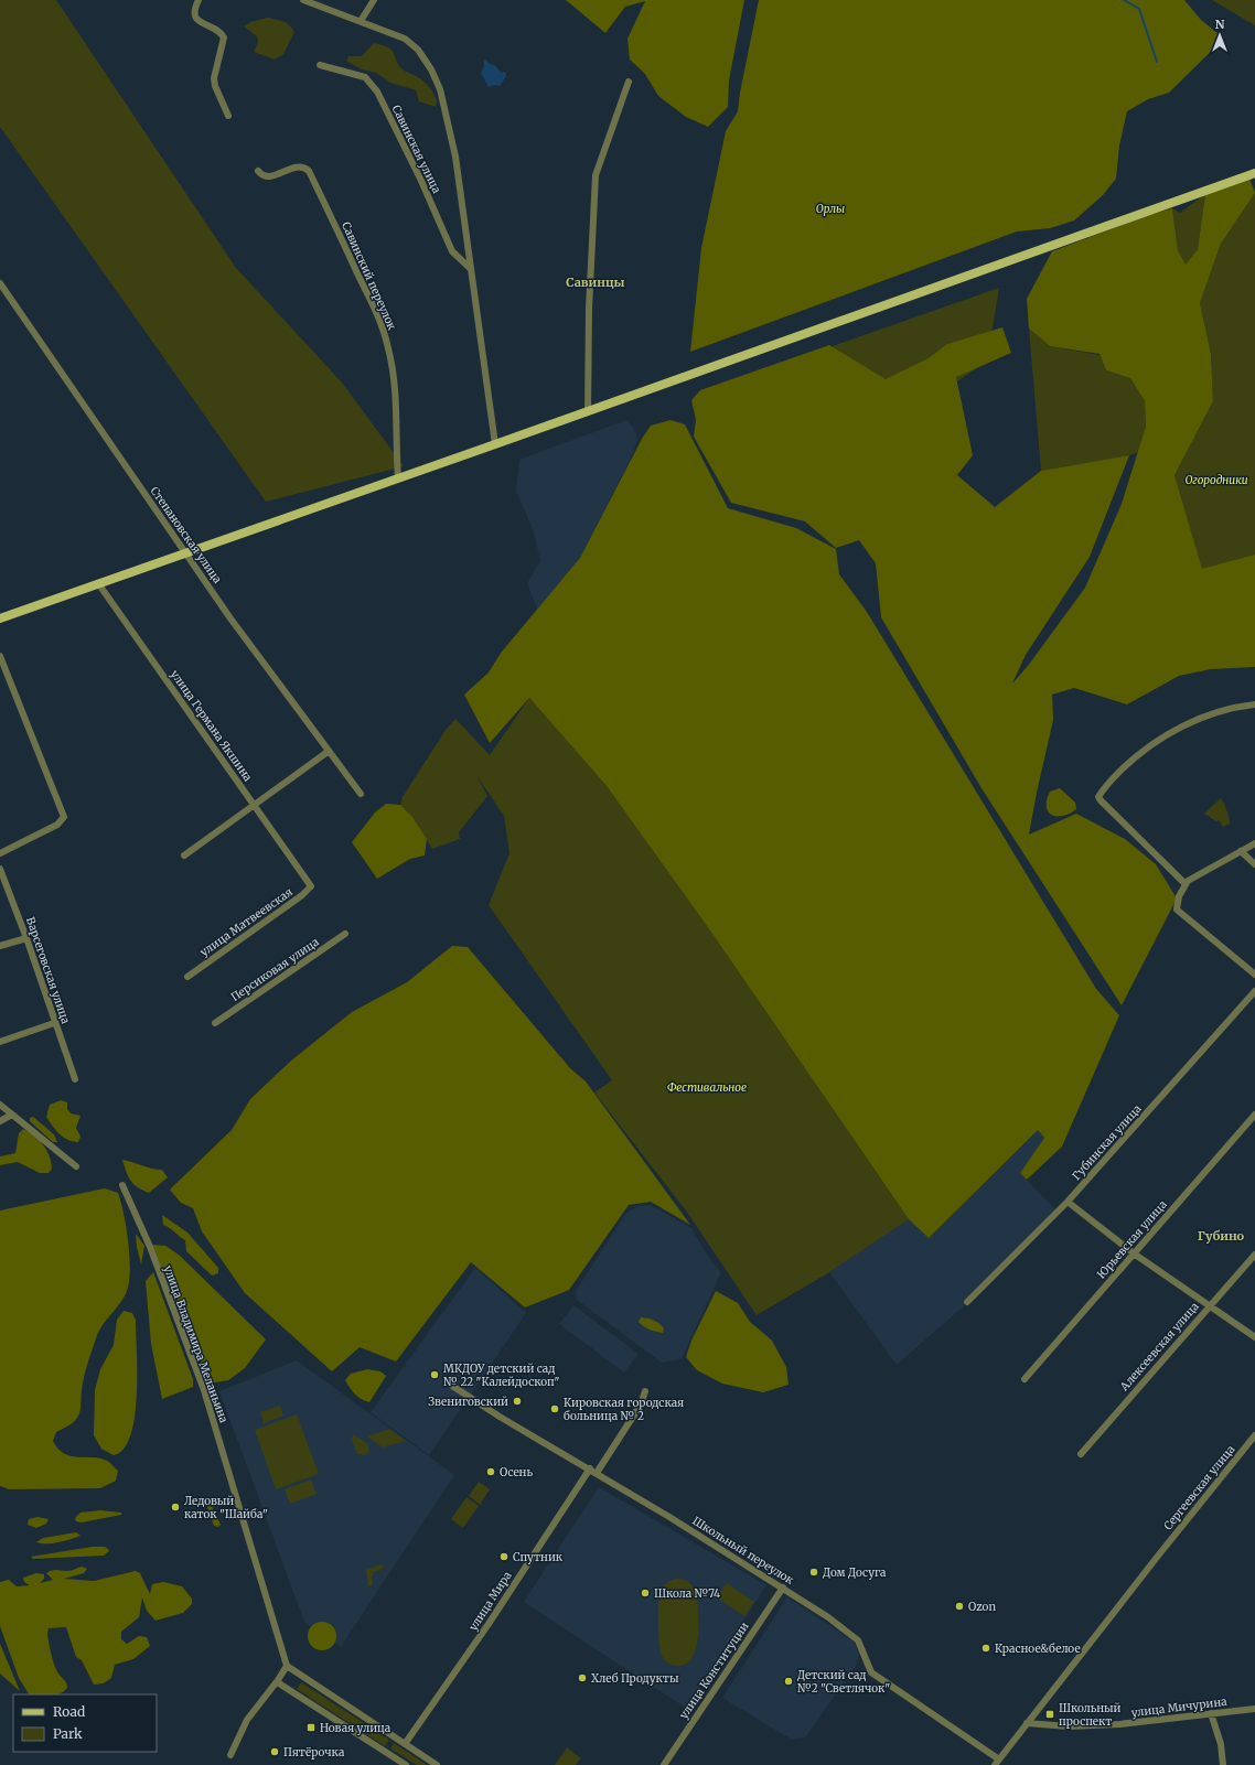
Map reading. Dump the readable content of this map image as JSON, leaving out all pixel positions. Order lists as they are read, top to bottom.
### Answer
{
  "streets": {
    "street": [
      "Савинская улица",
      "Савинский переулок",
      "Степановская улица",
      "улица Германа Якшина",
      "улица Матвеевская",
      "Персиковая улица",
      "Варсеговская улица",
      "Губинская улица",
      "Юрьевская улица",
      "улица Владимира Меланьина",
      "Алексеевская улица",
      "Сергеевская улица",
      "Школьный переулок",
      "улица Мира",
      "улица Конституции",
      "улица Мичурина"
    ]
  },
  "crossings": [
    ["улица Германа Якшина", "улица Матвеевская"],
    ["Сергеевская улица", "Школьный переулок"],
    ["Сергеевская улица", "улица Мичурина"],
    ["Школьный переулок", "улица Мира"],
    ["Школьный переулок", "улица Конституции"]
  ],
  "districts": ["Савинцы", "Губино"],
  "parks": ["Орлы", "Огородники", "Фестивальное"],
  "places": {
    "other": [
      "МКДОУ детский сад № 22 \"Калейдоскоп\"",
      "Звениговский",
      "Кировская городская больница № 2",
      "Осень",
      "Ледовый каток \"Шайба\"",
      "Спутник",
      "Дом Досуга",
      "Школа №74",
      "Ozon",
      "Красное&белое",
      "Хлеб Продукты",
      "Детский сад №2 \"Светлячок\"",
      "Пятёрочка"
    ],
    "transit": ["Школьный проспект", "Новая улица"]
  },
  "legend": ["Road", "Park"],
  "north": "top"
}
